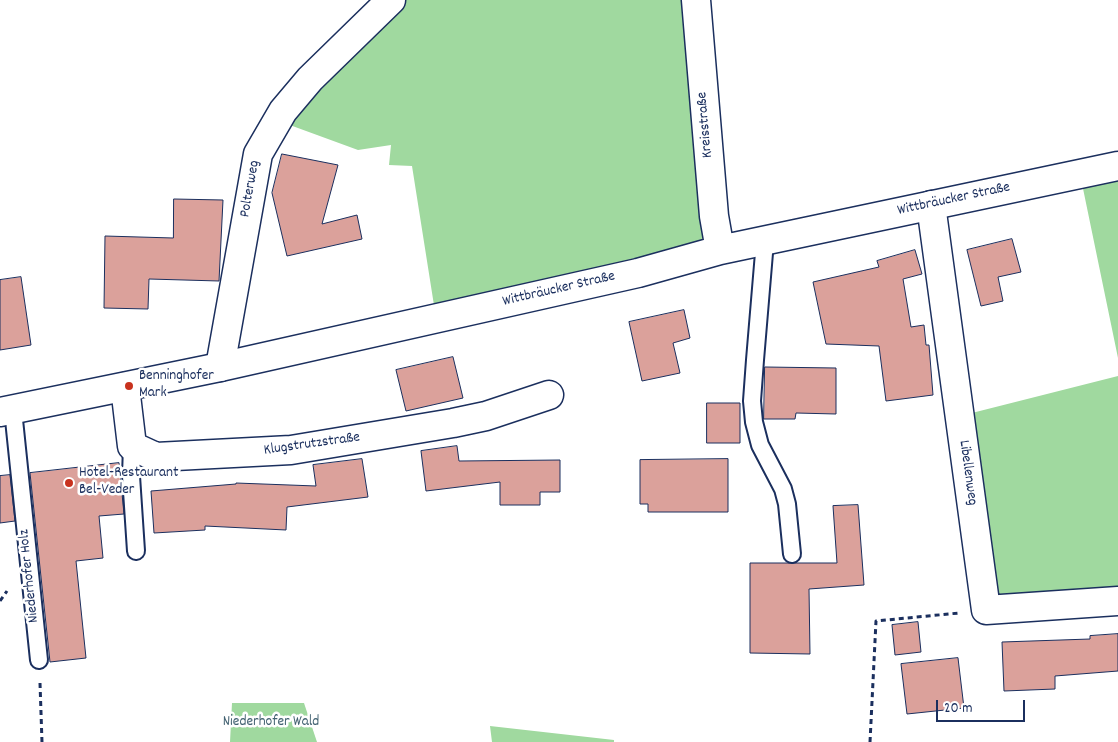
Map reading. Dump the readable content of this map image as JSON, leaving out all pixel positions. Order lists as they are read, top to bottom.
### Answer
{
  "streets": {
    "street": [
      "Kreisstraße",
      "Polterweg",
      "Wittbräucker Straße",
      "Klugstrutzstraße",
      "Libellenweg"
    ],
    "lane": ["Niederhofer Holz"]
  },
  "crossings": [
    ["Kreisstraße", "Wittbräucker Straße"],
    ["Polterweg", "Wittbräucker Straße"],
    ["Wittbräucker Straße", "Libellenweg"],
    ["Wittbräucker Straße", "Niederhofer Holz"]
  ],
  "parks": ["Niederhofer Wald"],
  "places": ["Benninghofer Mark", "Hotel-Restaurant Bel-Veder"],
  "scale_bar": "20 m"
}
